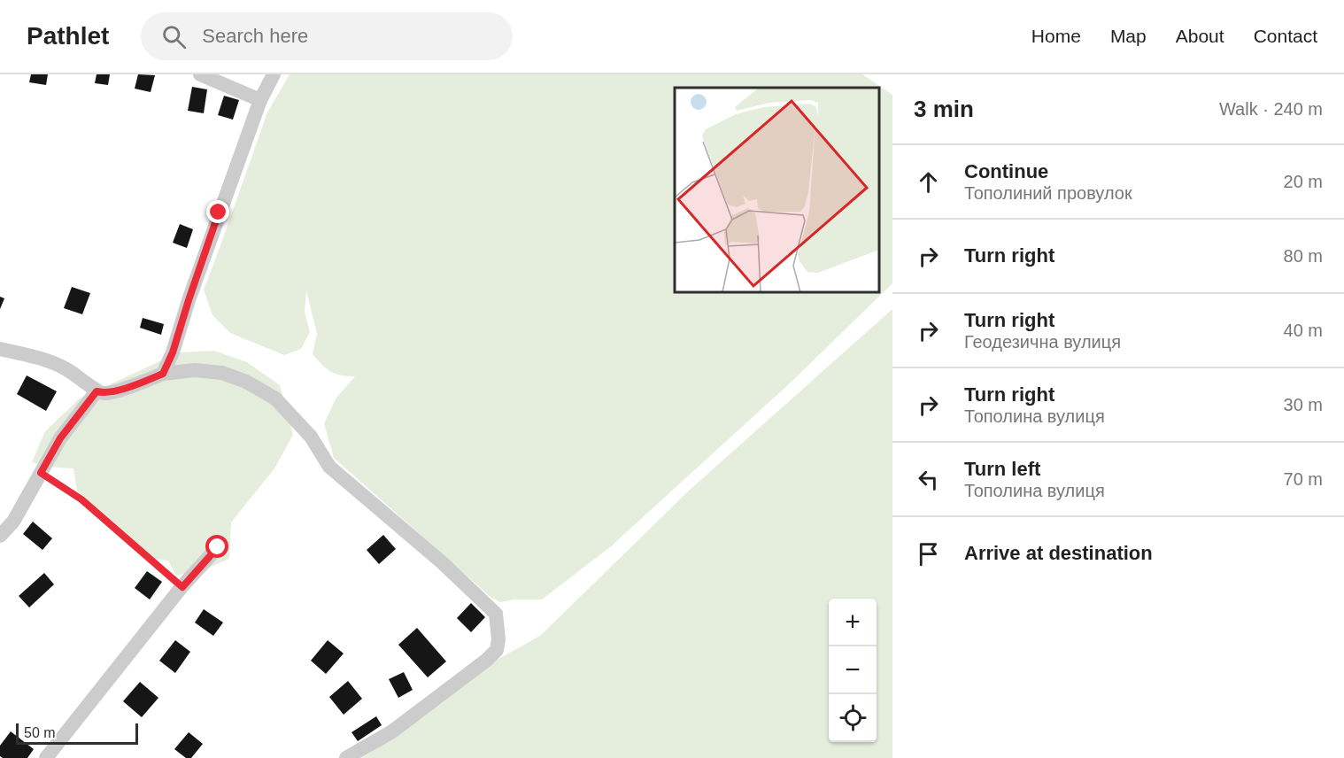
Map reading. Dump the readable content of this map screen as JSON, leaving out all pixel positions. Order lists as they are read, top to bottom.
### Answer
{
  "scale_bar": "50 m",
  "page": {
    "header": "Pathlet",
    "search": "Search here",
    "nav": [
      "Home",
      "Map",
      "About",
      "Contact"
    ],
    "heading": ["3 min", "Walk · 240 m"],
    "list": [
      ["Continue", "Тополиний провулок", "20 m"],
      ["Turn right", "80 m"],
      ["Turn right", "Геодезична вулиця", "40 m"],
      ["Turn right", "Тополина вулиця", "30 m"],
      ["Turn left", "Тополина вулиця", "70 m"],
      "Arrive at destination"
    ],
    "map_buttons": ["+", "−"],
    "scale": "50 m"
  }
}
